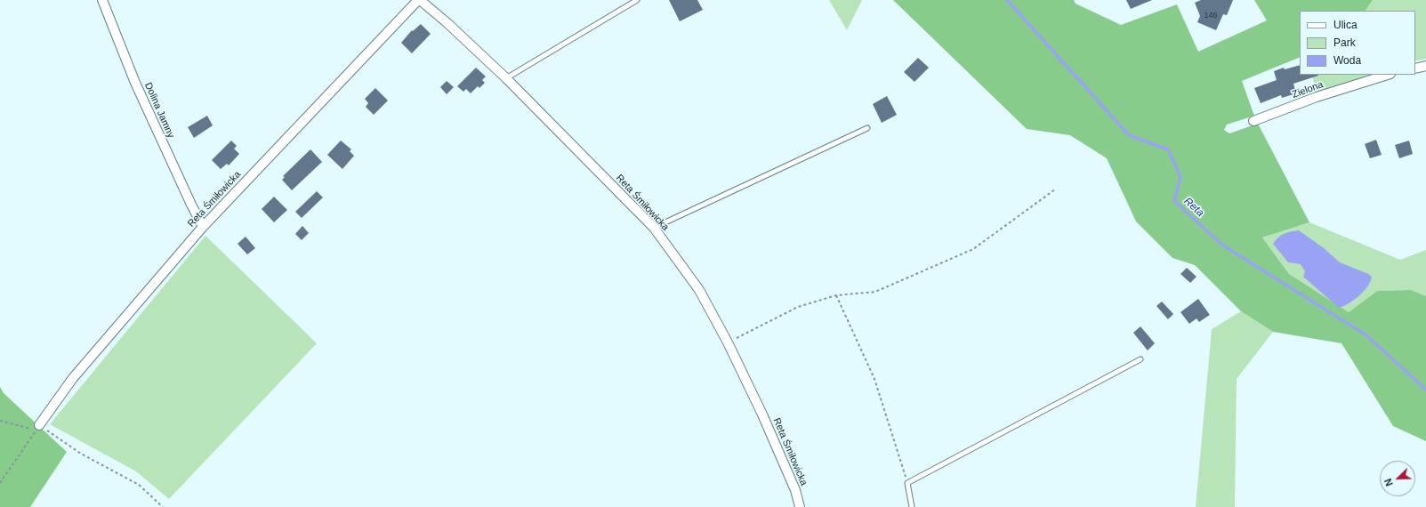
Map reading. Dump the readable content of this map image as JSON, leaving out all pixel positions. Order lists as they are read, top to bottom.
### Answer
{
  "streets": {
    "street": ["Zielona", "Dolina Jamny", "Reta Śmiłowicka"]
  },
  "crossings": [
    ["Dolina Jamny", "Reta Śmiłowicka"]
  ],
  "water": ["Reta"],
  "house_numbers": ["146"],
  "legend": ["Ulica", "Park", "Woda"],
  "north": "bottom left"
}
